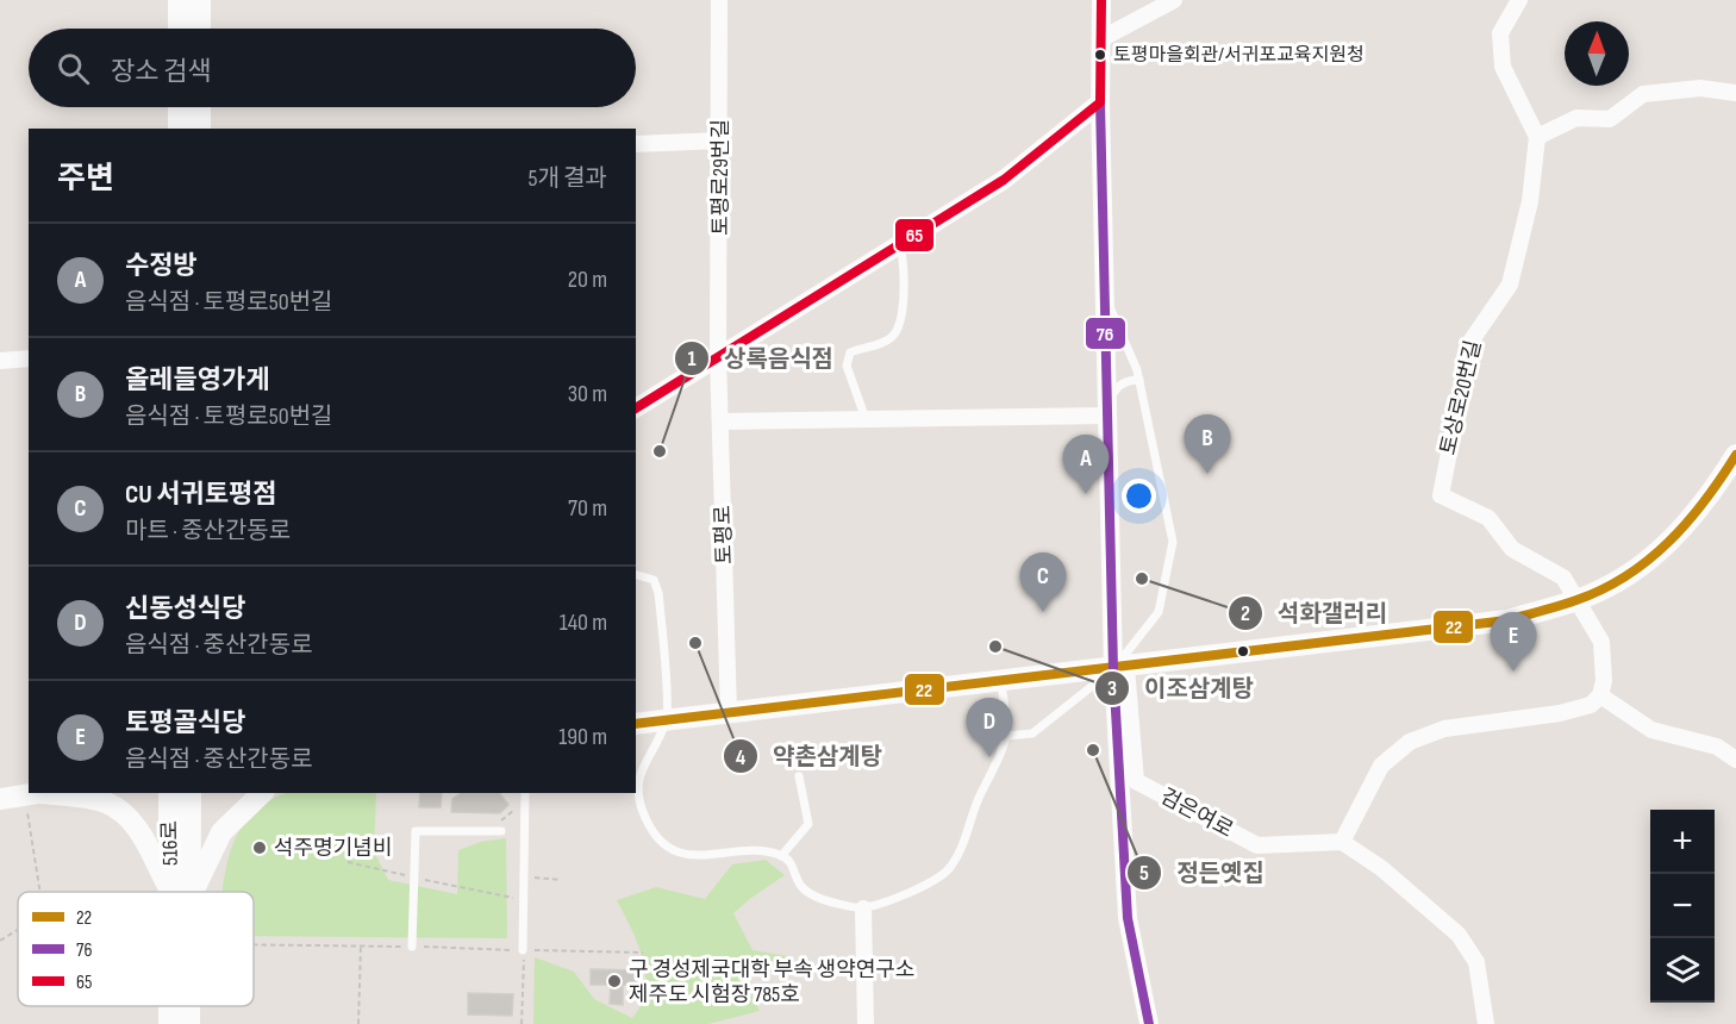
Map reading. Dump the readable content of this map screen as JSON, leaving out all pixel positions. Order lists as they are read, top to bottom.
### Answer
{
  "streets": {
    "main road": ["516로"],
    "street": [
      "토평로29번길",
      "토상로20번길",
      "토평로",
      "검은여로"
    ]
  },
  "crossings": [
    ["토평로29번길", "토평로"]
  ],
  "places": [
    "토평마을회관/서귀포교육지원청",
    "상록음식점",
    "석화갤러리",
    "약촌삼계탕",
    "이조삼계탕",
    "정든옛집",
    "석주명기념비",
    "구 경성제국대학 부속 생약연구소 제주도 시험장 785호"
  ],
  "lines": ["transit line 65", "transit line 76", "transit line 22"],
  "legend": ["22", "76", "65"],
  "north": "top",
  "page": {
    "search": "장소 검색",
    "heading": ["주변", "5개 결과"],
    "list": [
      {
        "mark": "A",
        "name": "수정방",
        "note": "음식점 · 토평로50번길",
        "value": "20 m"
      },
      {
        "mark": "B",
        "name": "올레들영가게",
        "note": "음식점 · 토평로50번길",
        "value": "30 m"
      },
      {
        "mark": "C",
        "name": "CU 서귀토평점",
        "note": "마트 · 중산간동로",
        "value": "70 m"
      },
      {
        "mark": "D",
        "name": "신동성식당",
        "note": "음식점 · 중산간동로",
        "value": "140 m"
      },
      {
        "mark": "E",
        "name": "토평골식당",
        "note": "음식점 · 중산간동로",
        "value": "190 m"
      }
    ],
    "pins": [
      "B",
      "A",
      "C",
      "E",
      "D"
    ],
    "map_buttons": ["+", "−"]
  }
}
